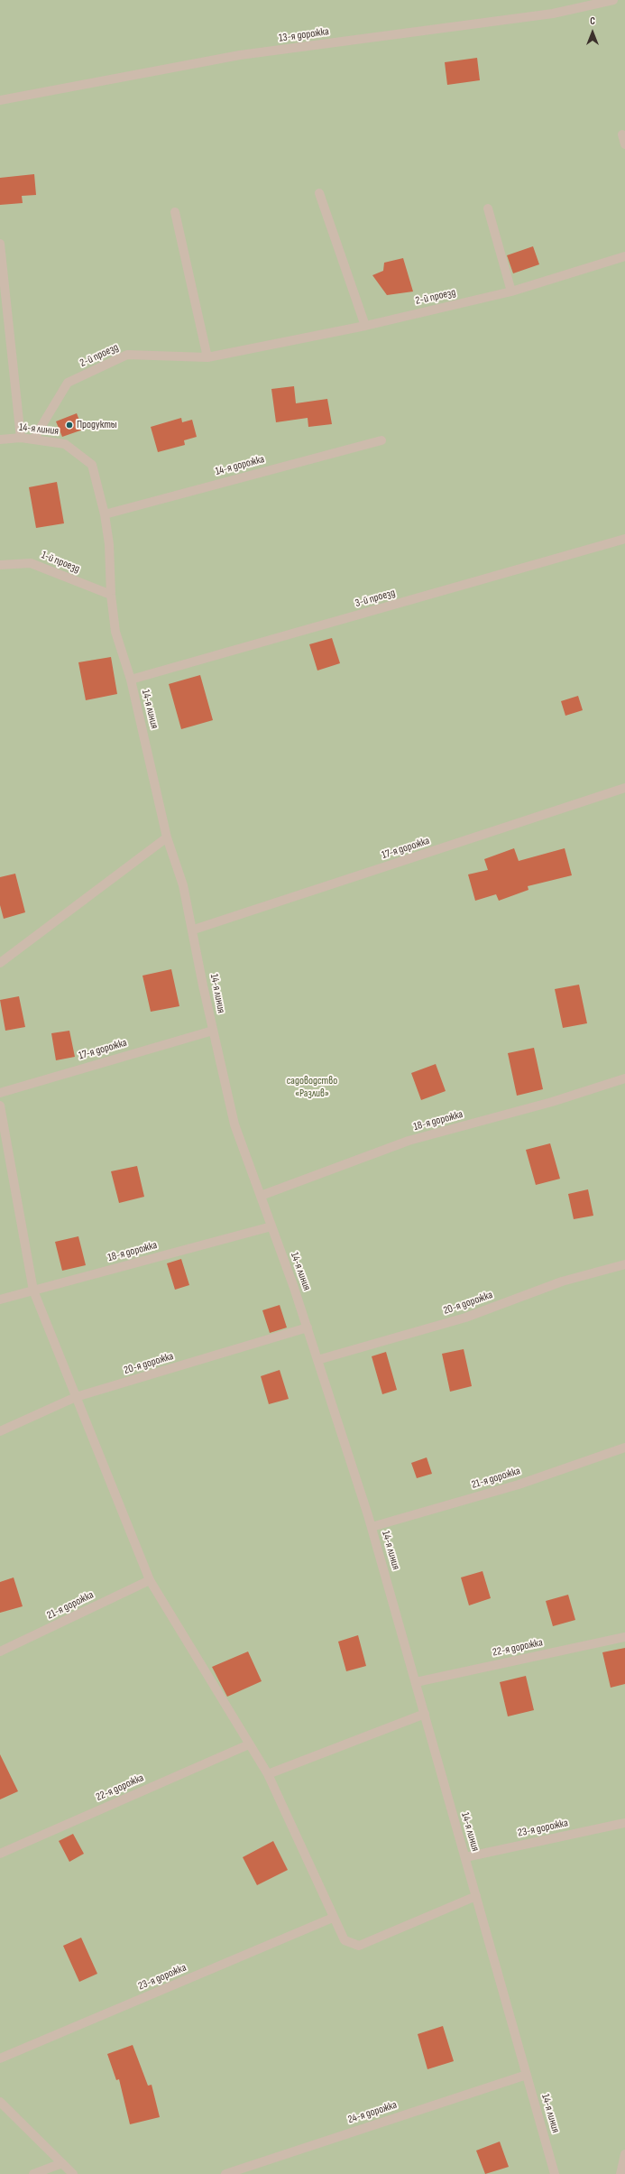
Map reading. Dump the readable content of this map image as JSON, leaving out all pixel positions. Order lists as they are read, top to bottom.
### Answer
{
  "streets": {
    "street": [
      "13-я дорожка",
      "2-й проезд",
      "14-я линия",
      "14-я дорожка",
      "1-й проезд",
      "3-й проезд",
      "17-я дорожка",
      "18-я дорожка",
      "20-я дорожка",
      "21-я дорожка",
      "22-я дорожка",
      "23-я дорожка",
      "24-я дорожка"
    ]
  },
  "crossings": [
    ["2-й проезд", "14-я линия"],
    ["14-я линия", "14-я дорожка"],
    ["14-я линия", "1-й проезд"],
    ["14-я линия", "3-й проезд"],
    ["14-я линия", "17-я дорожка"],
    ["14-я линия", "18-я дорожка"],
    ["14-я линия", "20-я дорожка"],
    ["14-я линия", "21-я дорожка"],
    ["14-я линия", "22-я дорожка"],
    ["14-я линия", "23-я дорожка"],
    ["14-я линия", "24-я дорожка"]
  ],
  "parks": ["садоводство «Разлив»"],
  "places": ["Продукты"],
  "north": "top"
}
